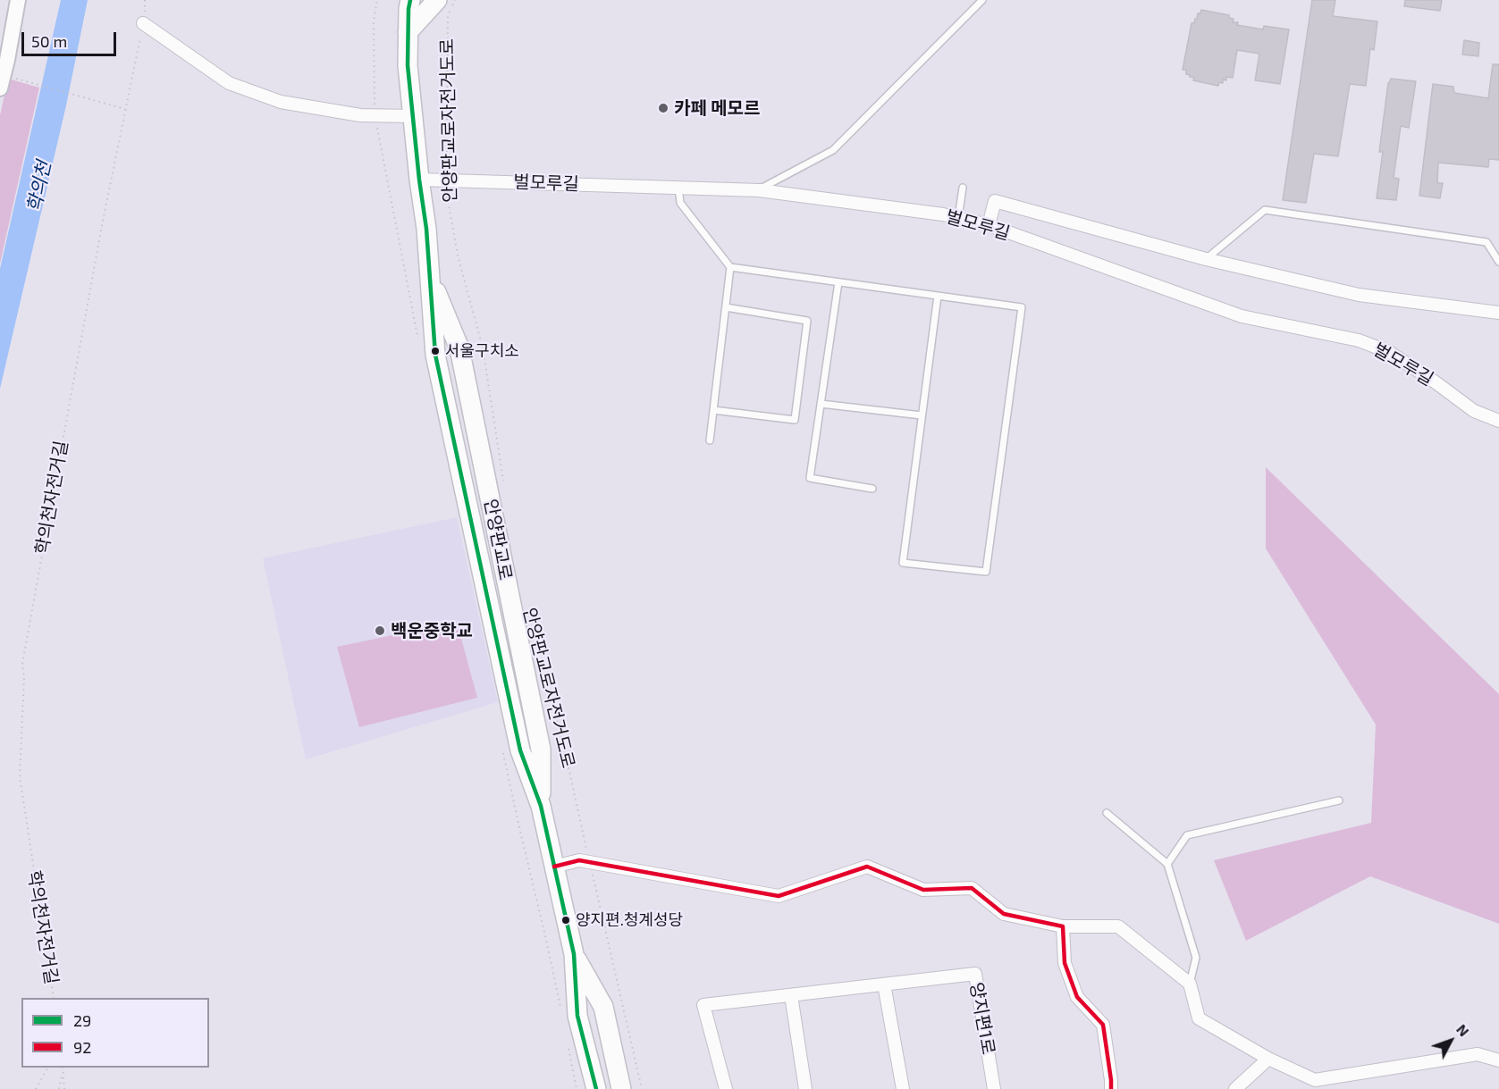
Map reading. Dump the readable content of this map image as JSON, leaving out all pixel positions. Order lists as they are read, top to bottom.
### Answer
{
  "streets": {
    "main road": ["안양판교로"],
    "street": ["벌모루길", "양지편1로"],
    "path": ["안양판교로자전거도로", "학의천자전거길"]
  },
  "crossings": [
    ["안양판교로자전거도로", "벌모루길"],
    ["벌모루길", "안양판교로"]
  ],
  "water": ["학의천"],
  "places": [
    "카페 메모르",
    "서울구치소",
    "백운중학교",
    "양지편.청계성당"
  ],
  "lines": ["transit line 29", "transit line 92"],
  "legend": ["29", "92"],
  "scale_bar": "50 m",
  "north": "top right"
}
